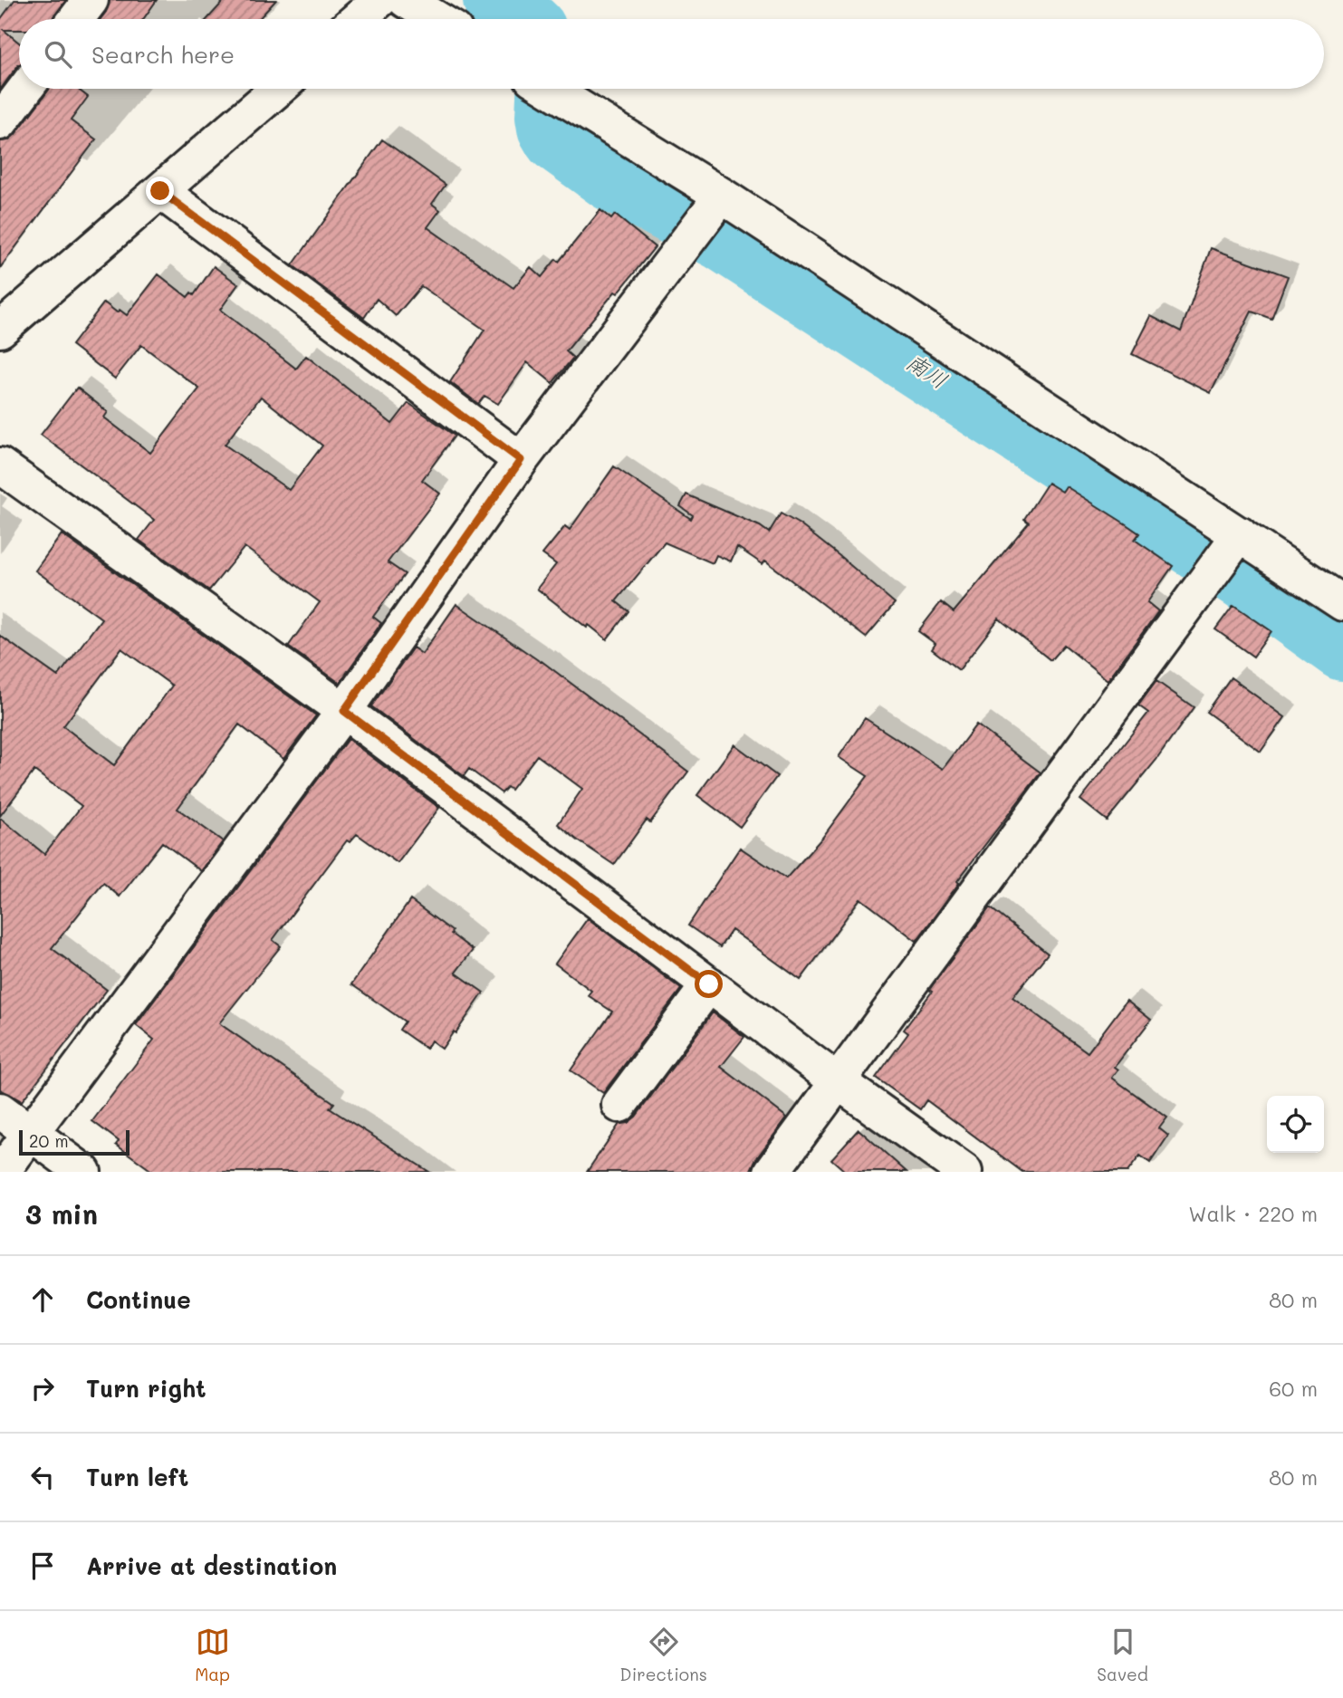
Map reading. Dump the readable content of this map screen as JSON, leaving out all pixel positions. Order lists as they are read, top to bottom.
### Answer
{
  "water": ["南川"],
  "scale_bar": "20 m",
  "page": {
    "search": "Search here",
    "scale": "20 m",
    "heading": ["3 min", "Walk · 220 m"],
    "list": [
      ["Continue", "80 m"],
      ["Turn right", "60 m"],
      ["Turn left", "80 m"],
      "Arrive at destination"
    ],
    "nav": ["Map", "Directions", "Saved"]
  }
}
